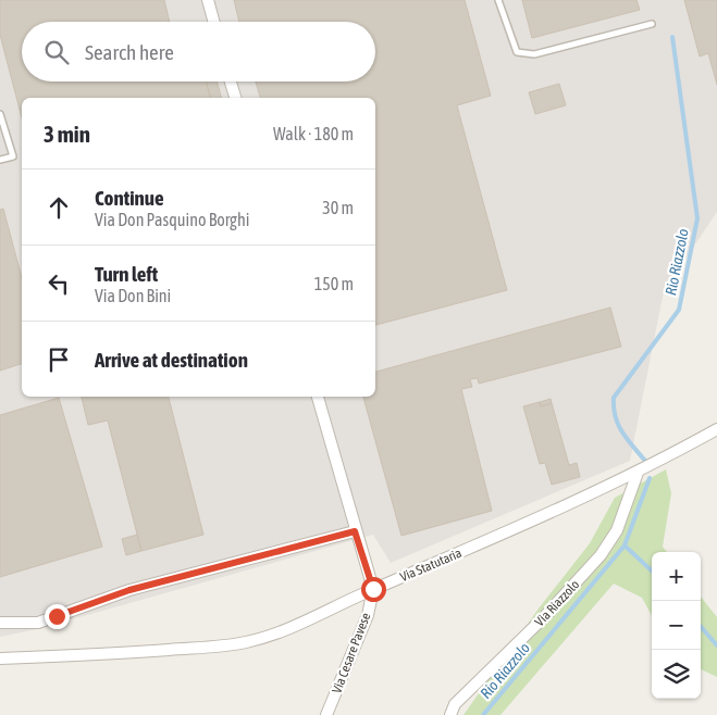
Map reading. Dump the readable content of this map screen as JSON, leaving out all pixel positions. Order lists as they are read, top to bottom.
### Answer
{
  "streets": {
    "street": ["Via Statutaria", "Via Riazzolo", "Via Cesare Pavese"]
  },
  "crossings": [
    ["Via Statutaria", "Via Riazzolo"],
    ["Via Statutaria", "Via Cesare Pavese"]
  ],
  "water": ["Rio Riazzolo"],
  "page": {
    "search": "Search here",
    "heading": ["3 min", "Walk · 180 m"],
    "list": [
      ["Continue", "Via Don Pasquino Borghi", "30 m"],
      ["Turn left", "Via Don Bini", "150 m"],
      "Arrive at destination"
    ],
    "map_buttons": ["+", "−"]
  }
}
